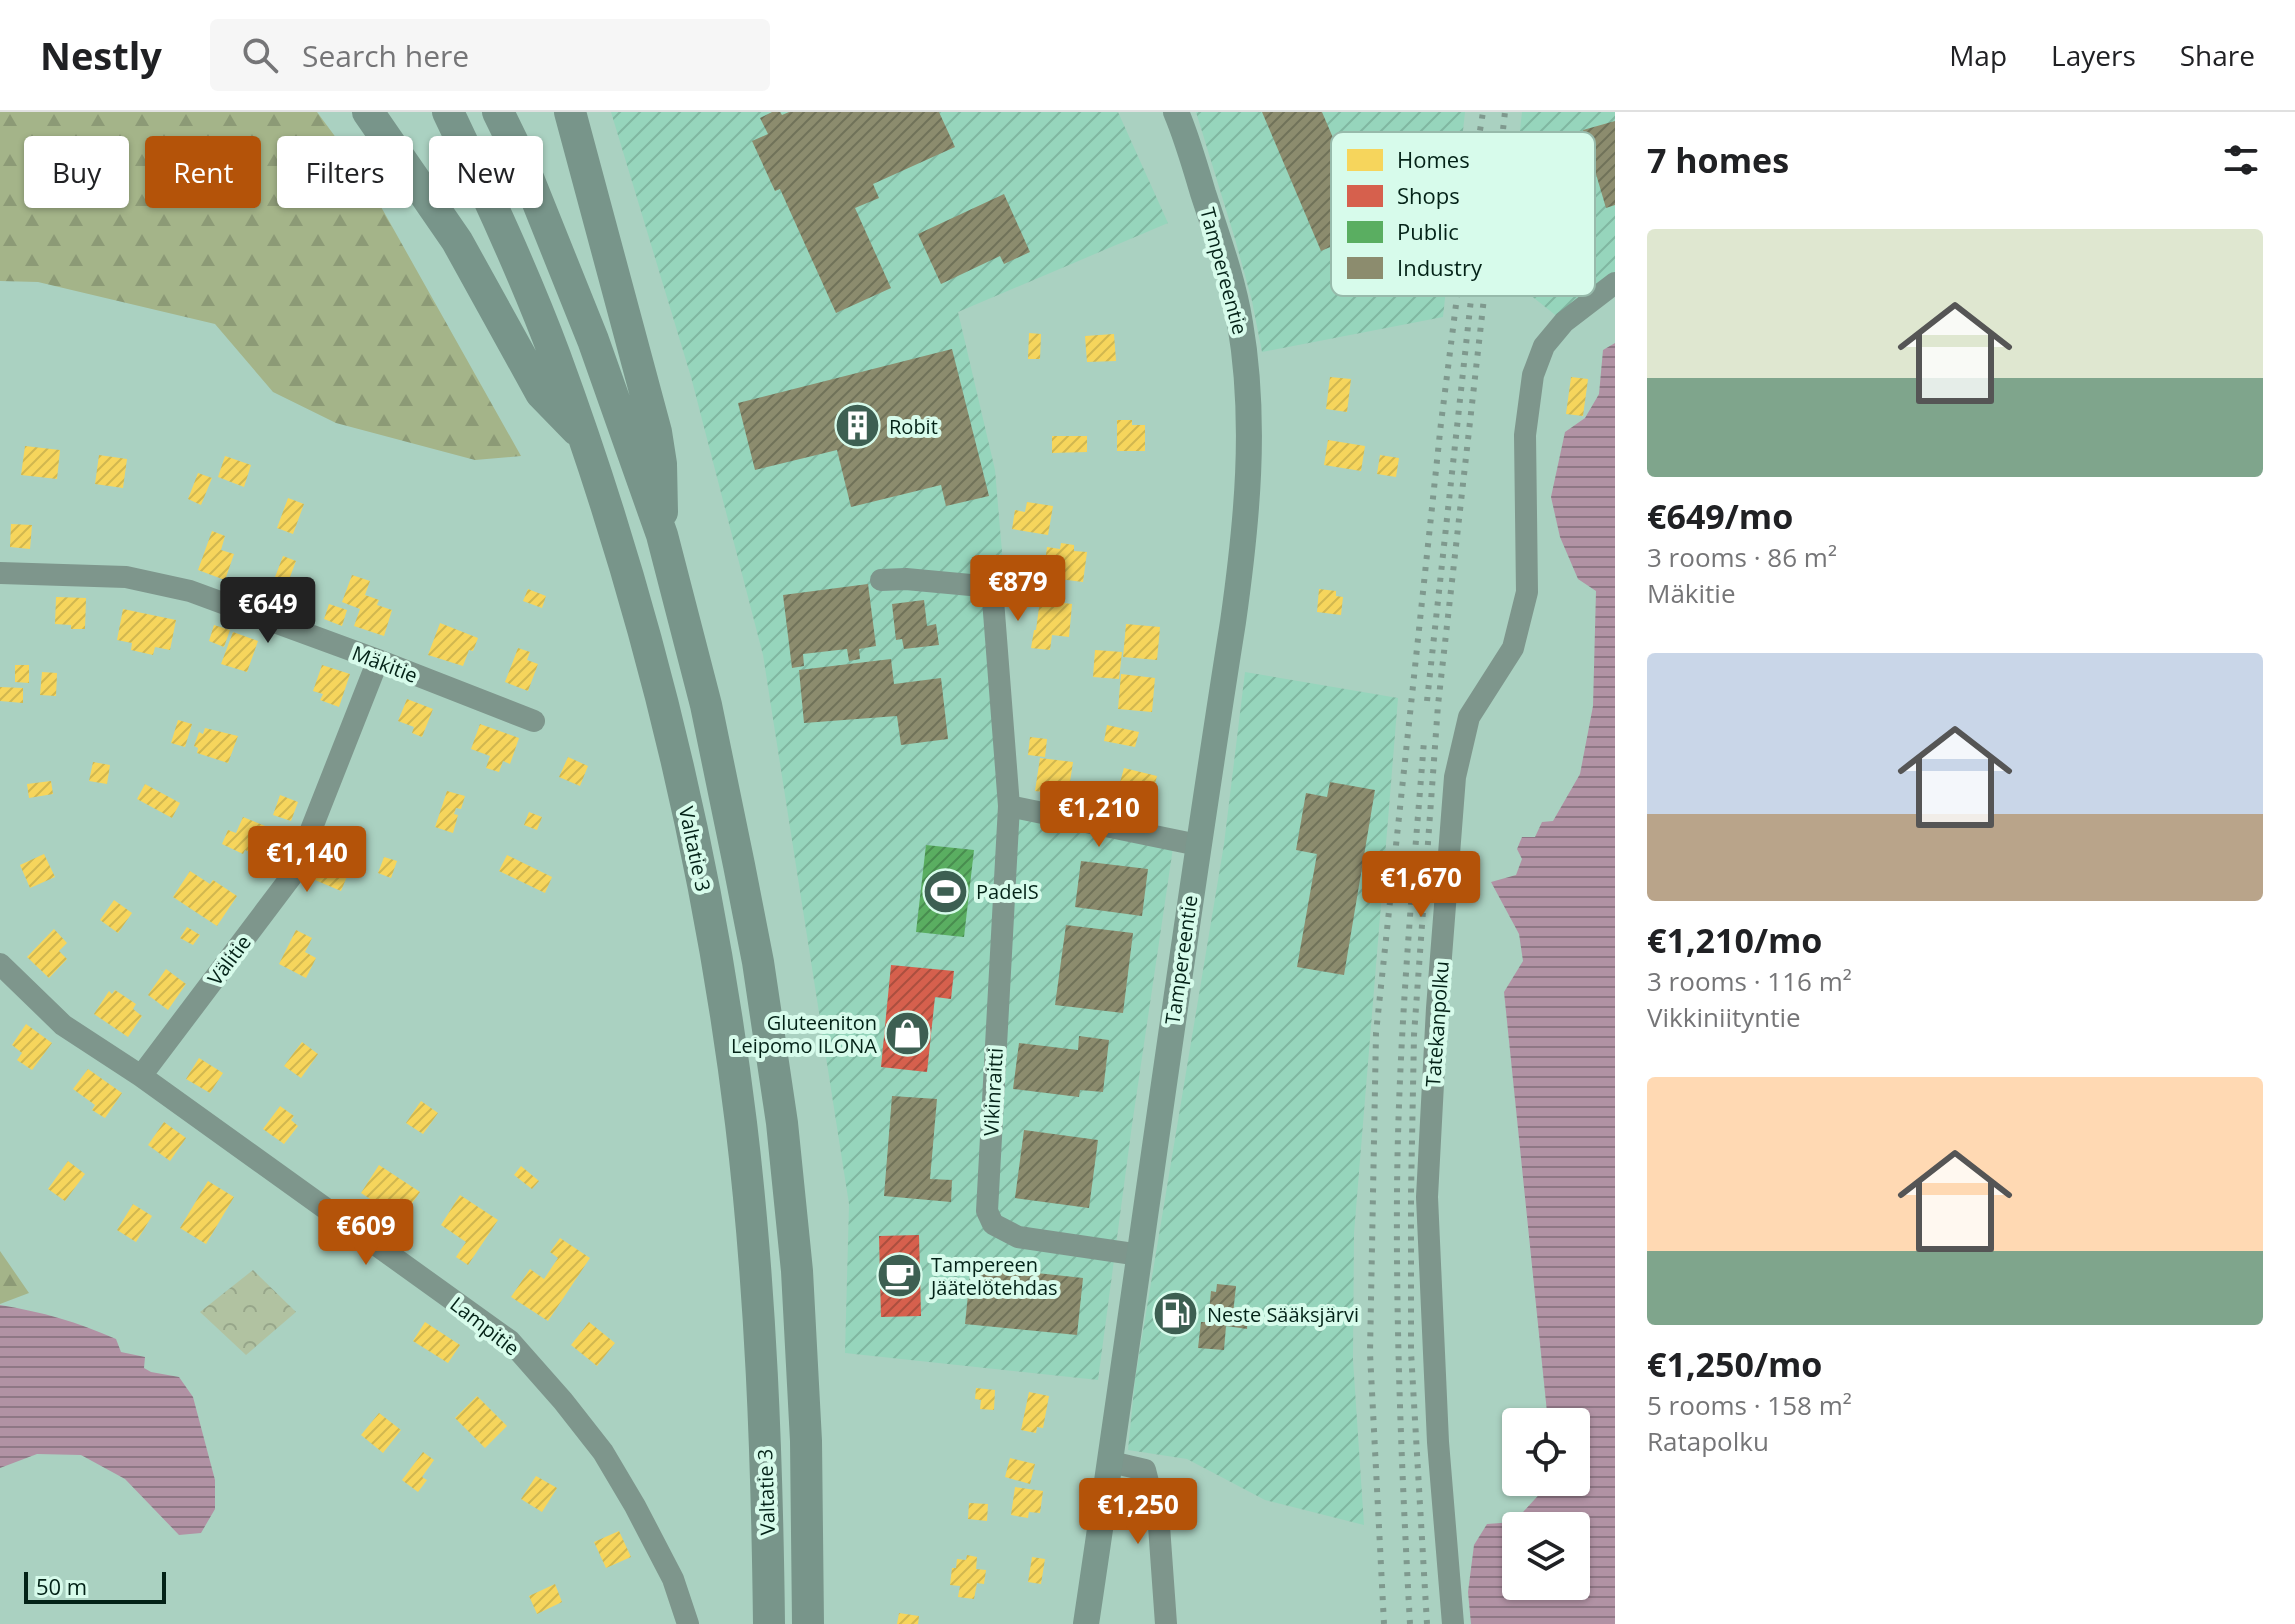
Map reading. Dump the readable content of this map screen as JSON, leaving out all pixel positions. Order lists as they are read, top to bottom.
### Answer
{
  "streets": {
    "highway": ["Valtatie 3"],
    "main road": ["Tampereentie"],
    "street": [
      "Mäkitie",
      "Välitie",
      "Tatekanpolku",
      "Vikinraitti",
      "Lampitie"
    ]
  },
  "crossings": [
    ["Tampereentie", "Vikinraitti"],
    ["Mäkitie", "Välitie"],
    ["Välitie", "Lampitie"]
  ],
  "places": {
    "building": ["Robit"],
    "sports": ["PadelS"],
    "shop": ["Gluteeniton Leipomo ILONA"],
    "cafe": ["Tampereen Jäätelötehdas"],
    "fuel station": ["Neste Sääksjärvi"]
  },
  "legend": [
    "Homes",
    "Shops",
    "Public",
    "Industry"
  ],
  "scale_bar": "50 m",
  "page": {
    "header": "Nestly",
    "search": "Search here",
    "nav": ["Map", "Layers", "Share"],
    "heading": "7 homes",
    "chip": [
      "Buy",
      "Rent",
      "Filters",
      "New"
    ],
    "list": [
      {
        "name": "€649/mo",
        "note": "3 rooms · 86 m² · Mäkitie"
      },
      {
        "name": "€1,210/mo",
        "note": "3 rooms · 116 m² · Vikkiniityntie"
      },
      {
        "name": "€1,250/mo",
        "note": "5 rooms · 158 m² · Ratapolku"
      }
    ],
    "price": [
      "€879",
      "€649",
      "€1,210",
      "€1,140",
      "€1,670",
      "€609",
      "€1,250"
    ],
    "scale": "50 m"
  }
}
